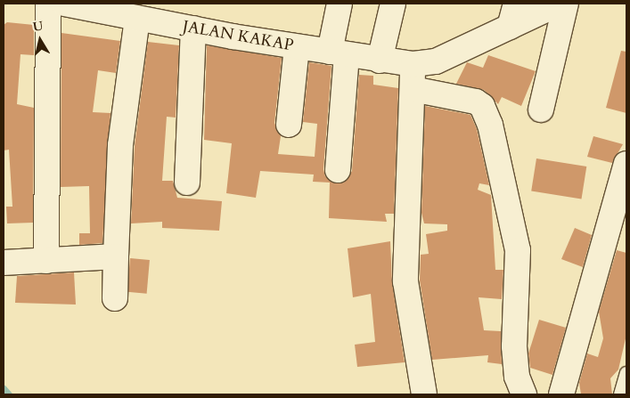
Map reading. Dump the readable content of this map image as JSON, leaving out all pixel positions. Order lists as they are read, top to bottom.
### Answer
{
  "streets": {
    "street": ["JALAN KAKAP"]
  },
  "north": "top"
}
